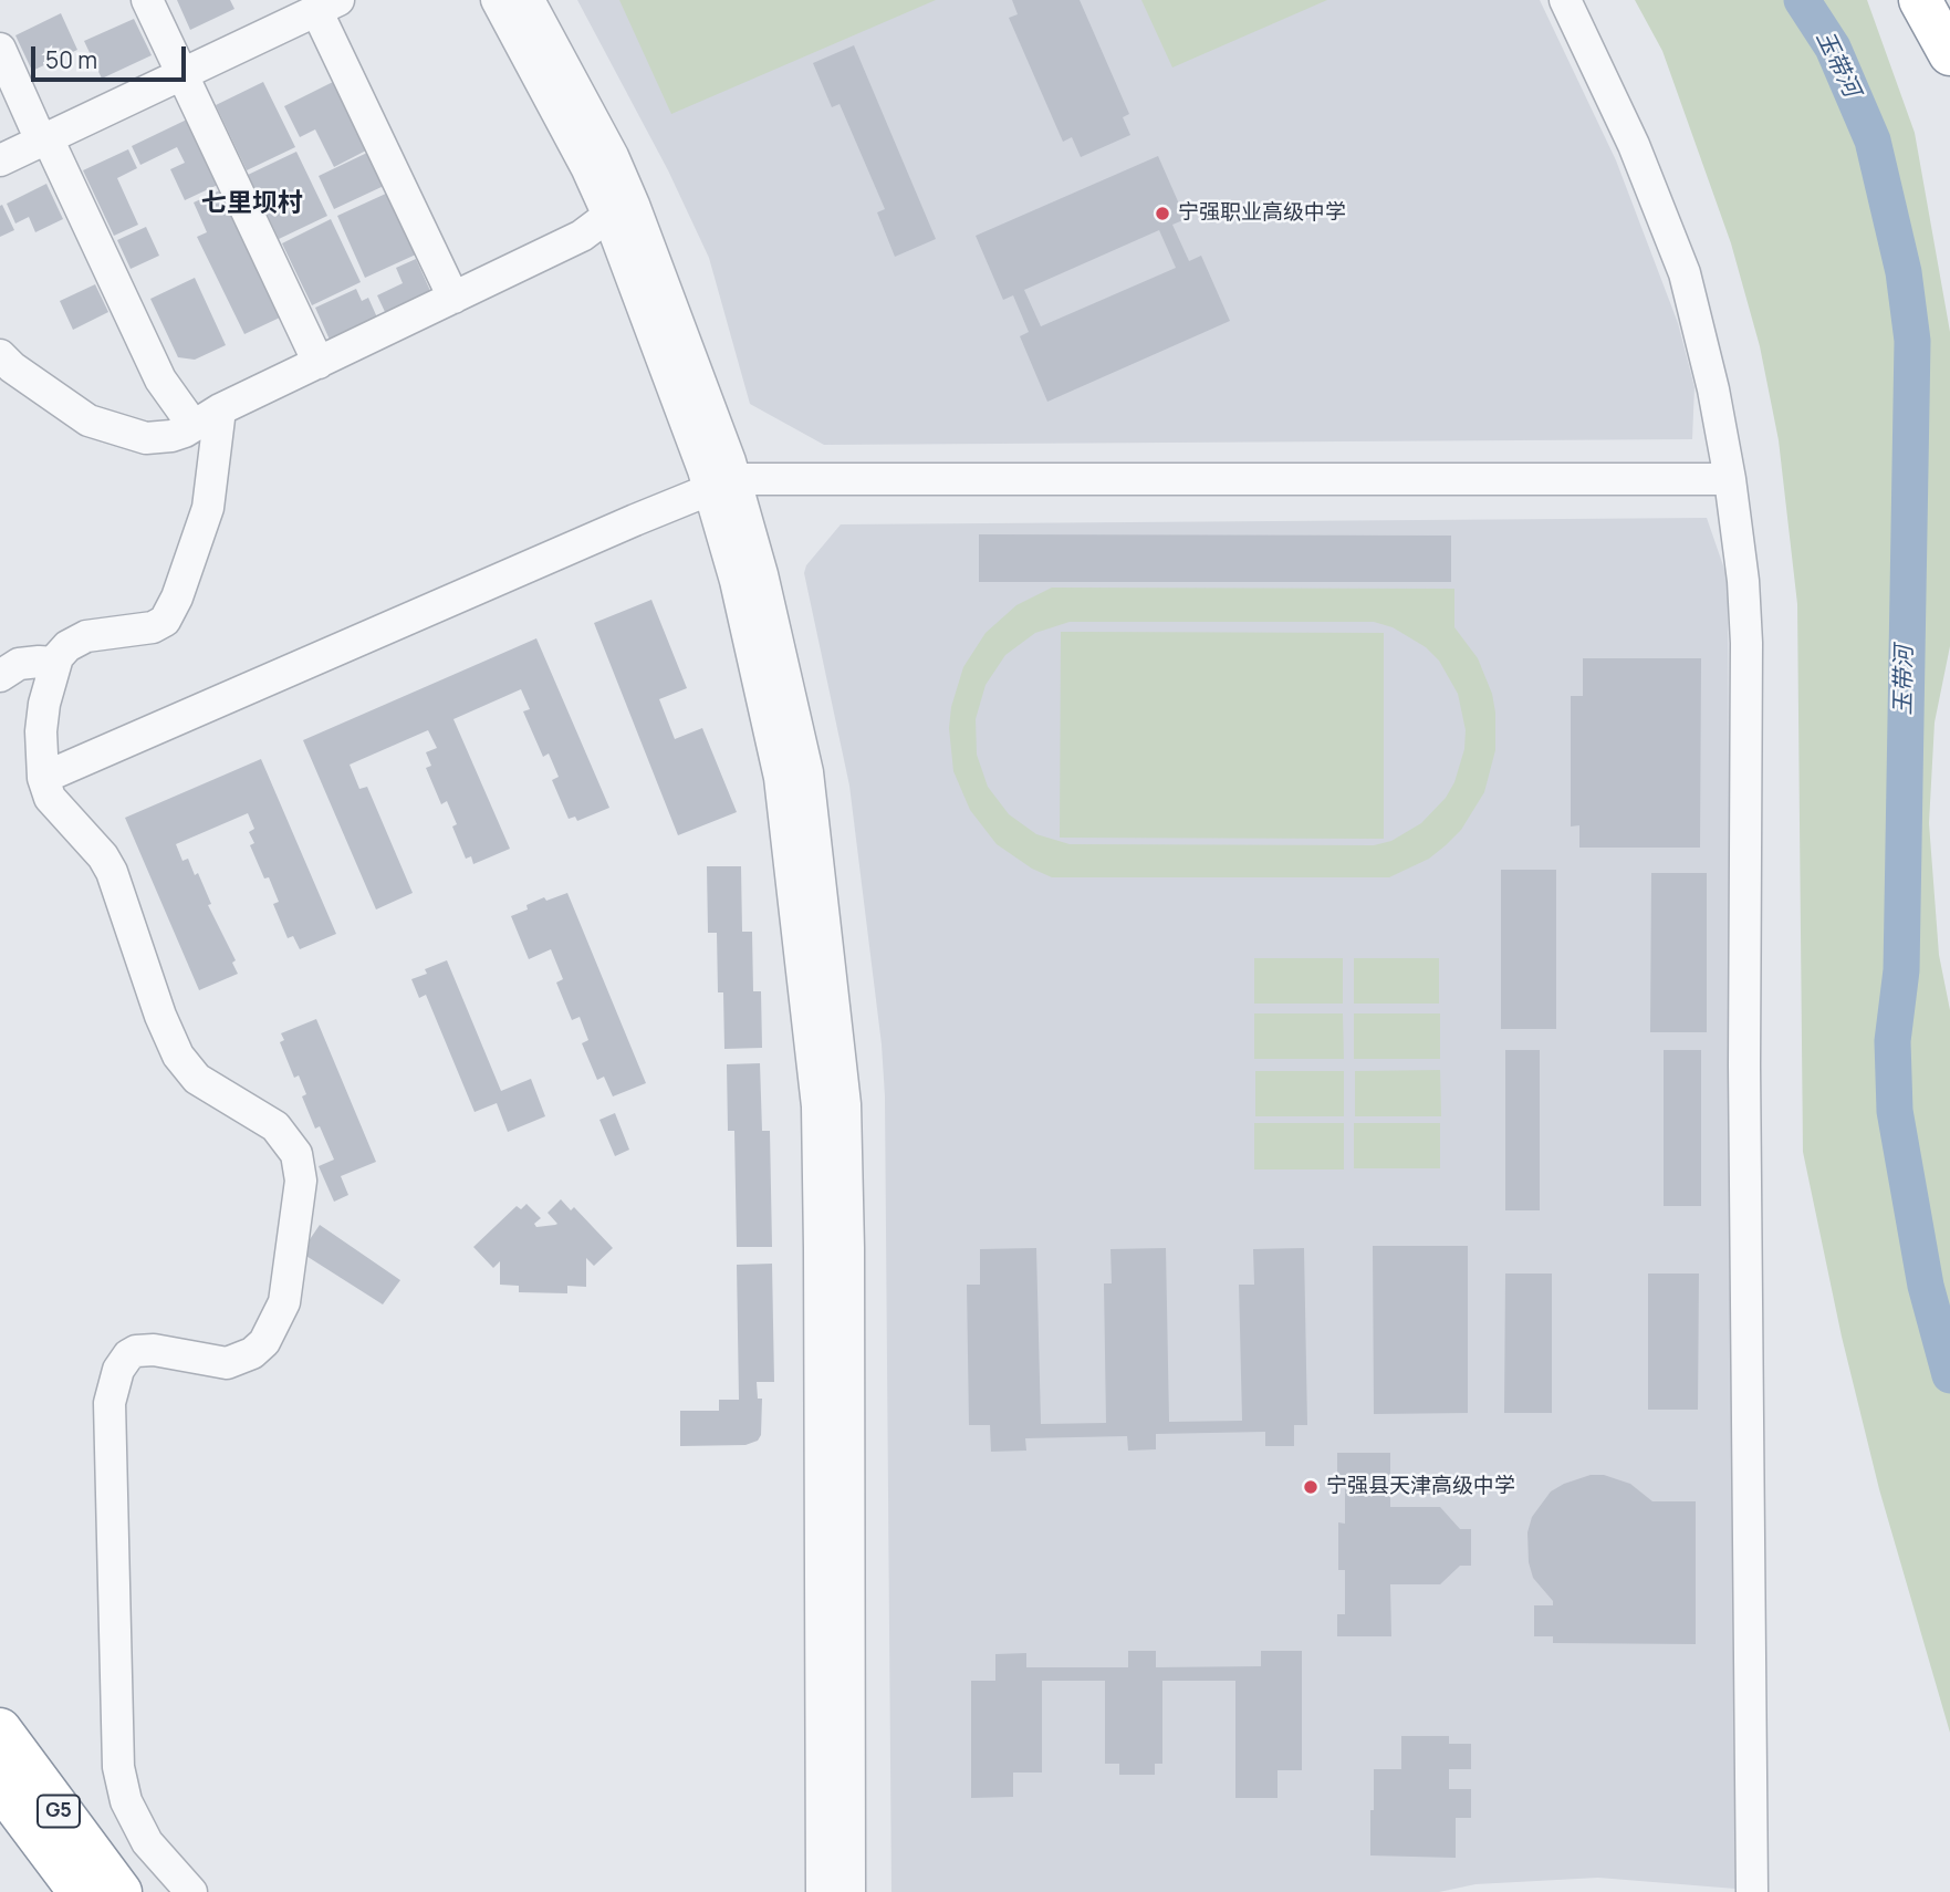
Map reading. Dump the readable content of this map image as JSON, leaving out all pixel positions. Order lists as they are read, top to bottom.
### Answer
{
  "streets": {
    "highway": ["G5"]
  },
  "districts": ["七里坝村"],
  "water": ["玉带河"],
  "places": ["宁强职业高级中学", "宁强县天津高级中学"],
  "scale_bar": "50 m"
}
